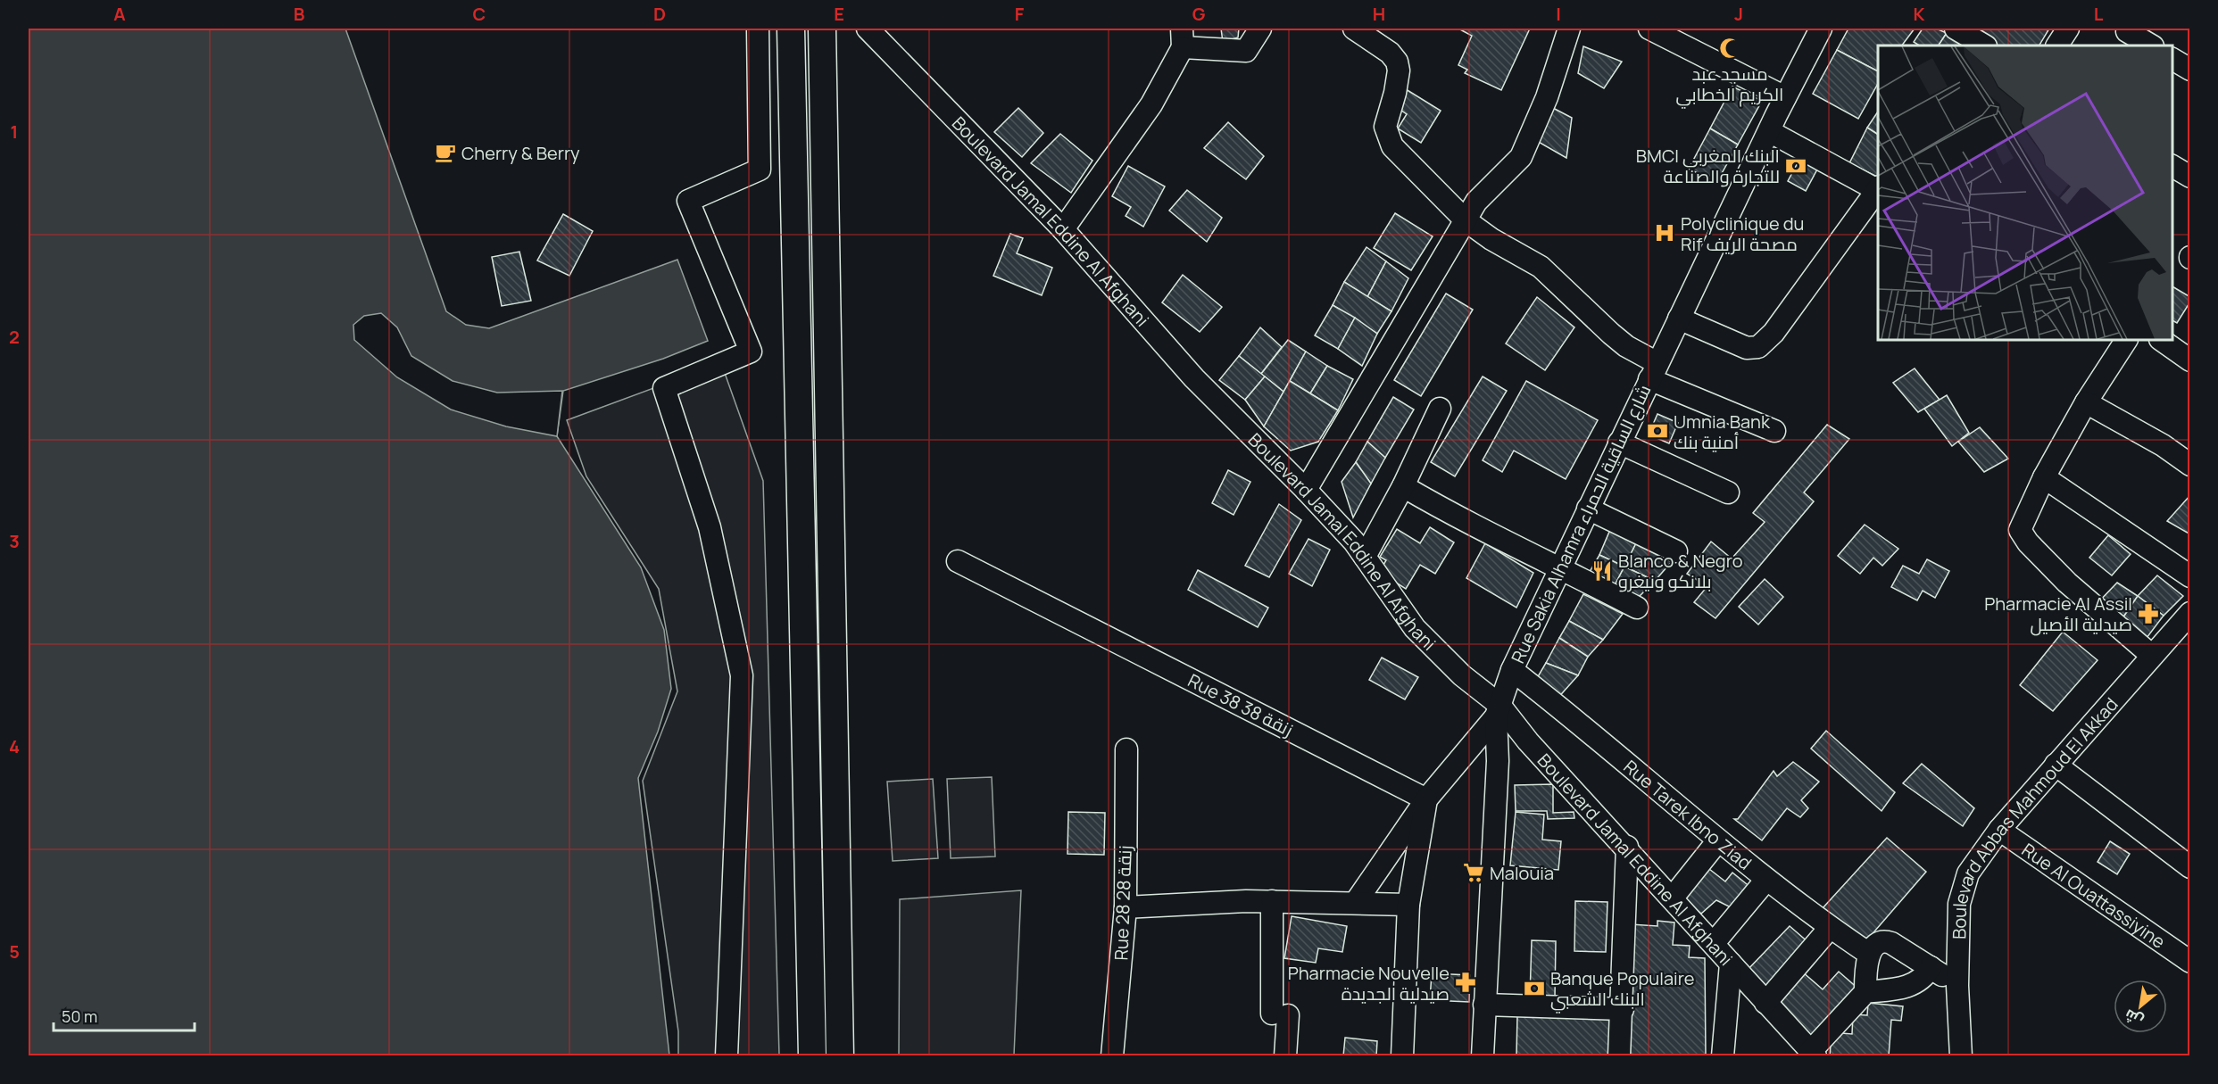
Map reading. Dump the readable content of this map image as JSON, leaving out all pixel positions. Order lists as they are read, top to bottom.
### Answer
{
  "streets": {
    "street": [
      "Boulevard Jamal Eddine Al Afghani",
      "Rue Sakia Alhamra شارع الساقية الحمراء",
      "Rue 38 زنقة 38",
      "Rue Tarek Ibno Ziad",
      "Boulevard Abbas Mahmoud El Akkad",
      "Rue Al Ouattassiyine",
      "Rue 28 زنقة 28"
    ]
  },
  "crossings": [
    ["Boulevard Jamal Eddine Al Afghani", "Rue Sakia Alhamra شارع الساقية الحمراء"],
    ["Rue Sakia Alhamra شارع الساقية الحمراء", "Rue Tarek Ibno Ziad"],
    ["Boulevard Abbas Mahmoud El Akkad", "Rue Al Ouattassiyine"]
  ],
  "places": {
    "mosque": ["مسجد عبد الكريم الخطابي"],
    "cafe": ["Cherry & Berry"],
    "bank": ["BMCI البنك المغربي للتجارة والصناعة", "Umnia Bank أمنية بنك", "Banque Populaire البنك الشعبي"],
    "hospital": ["Polyclinique du Rif مصحة الريف"],
    "restaurant": ["Blanco & Negro بلانكو ونيغرو"],
    "pharmacy": ["Pharmacie Al Assil صيدلية الأصيل", "Pharmacie Nouvelle صيدلية الجديدة"],
    "supermarket": ["Malouia"]
  },
  "scale_bar": "50 m",
  "north": "bottom left",
  "grid": {
    "columns": [
      "A",
      "B",
      "C",
      "D",
      "E",
      "F",
      "G",
      "H",
      "I",
      "J",
      "K",
      "L"
    ],
    "rows": [
      "1",
      "2",
      "3",
      "4",
      "5"
    ]
  }
}
